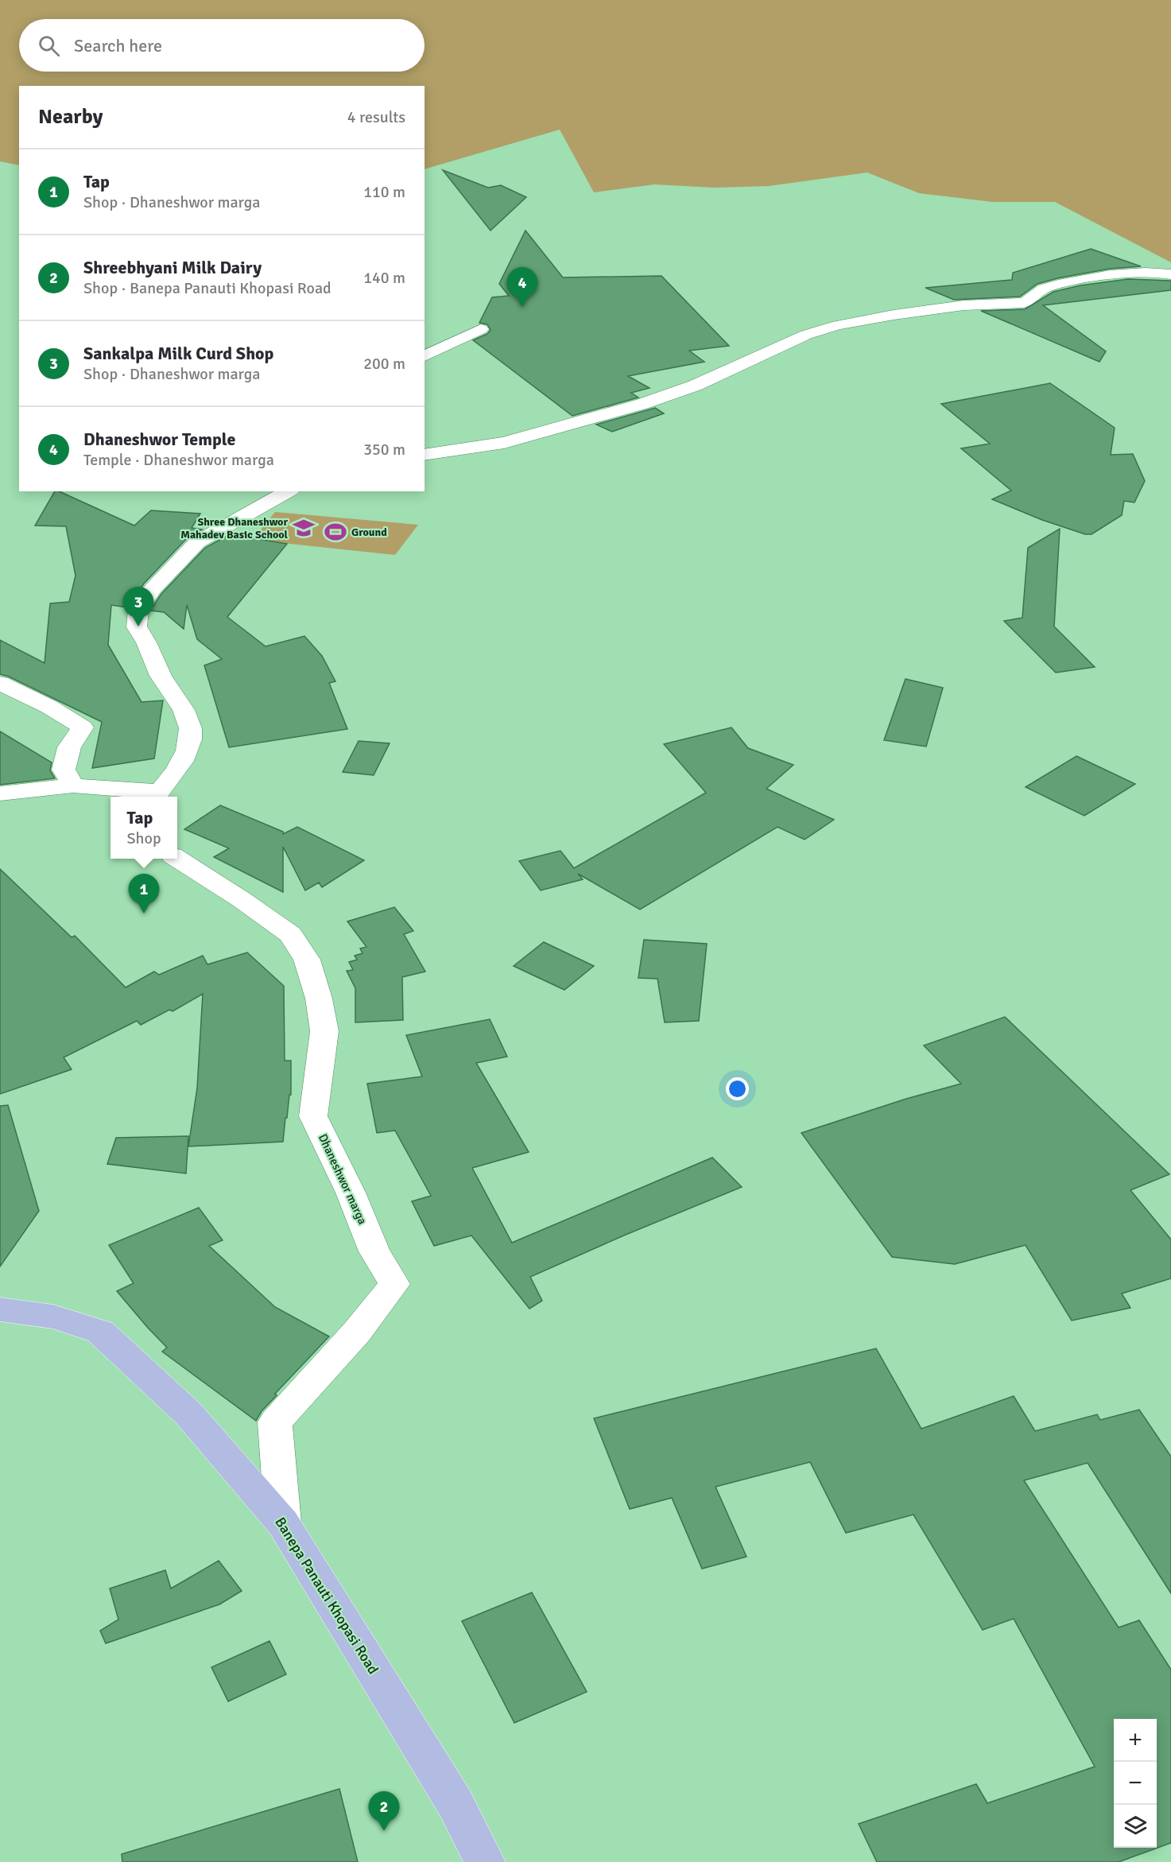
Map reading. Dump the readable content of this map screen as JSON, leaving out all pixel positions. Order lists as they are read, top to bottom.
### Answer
{
  "streets": {
    "main road": ["Banepa Panauti Khopasi Road"],
    "street": ["Dhaneshwor marga"]
  },
  "crossings": [
    ["Dhaneshwor marga", "Banepa Panauti Khopasi Road"]
  ],
  "places": {
    "school or university": ["Shree Dhaneshwor Mahadev Basic School"],
    "sports": ["Ground"]
  },
  "page": {
    "search": "Search here",
    "heading": ["Nearby", "4 results"],
    "list": [
      {
        "mark": "1",
        "name": "Tap",
        "note": "Shop · Dhaneshwor marga",
        "value": "110 m"
      },
      {
        "mark": "2",
        "name": "Shreebhyani Milk Dairy",
        "note": "Shop · Banepa Panauti Khopasi Road",
        "value": "140 m"
      },
      {
        "mark": "3",
        "name": "Sankalpa Milk Curd Shop",
        "note": "Shop · Dhaneshwor marga",
        "value": "200 m"
      },
      {
        "mark": "4",
        "name": "Dhaneshwor Temple",
        "note": "Temple · Dhaneshwor marga",
        "value": "350 m"
      }
    ],
    "pins": [
      "4",
      "3",
      "1",
      "2"
    ],
    "popup": ["Tap", "Shop"],
    "map_buttons": ["+", "−"]
  }
}
